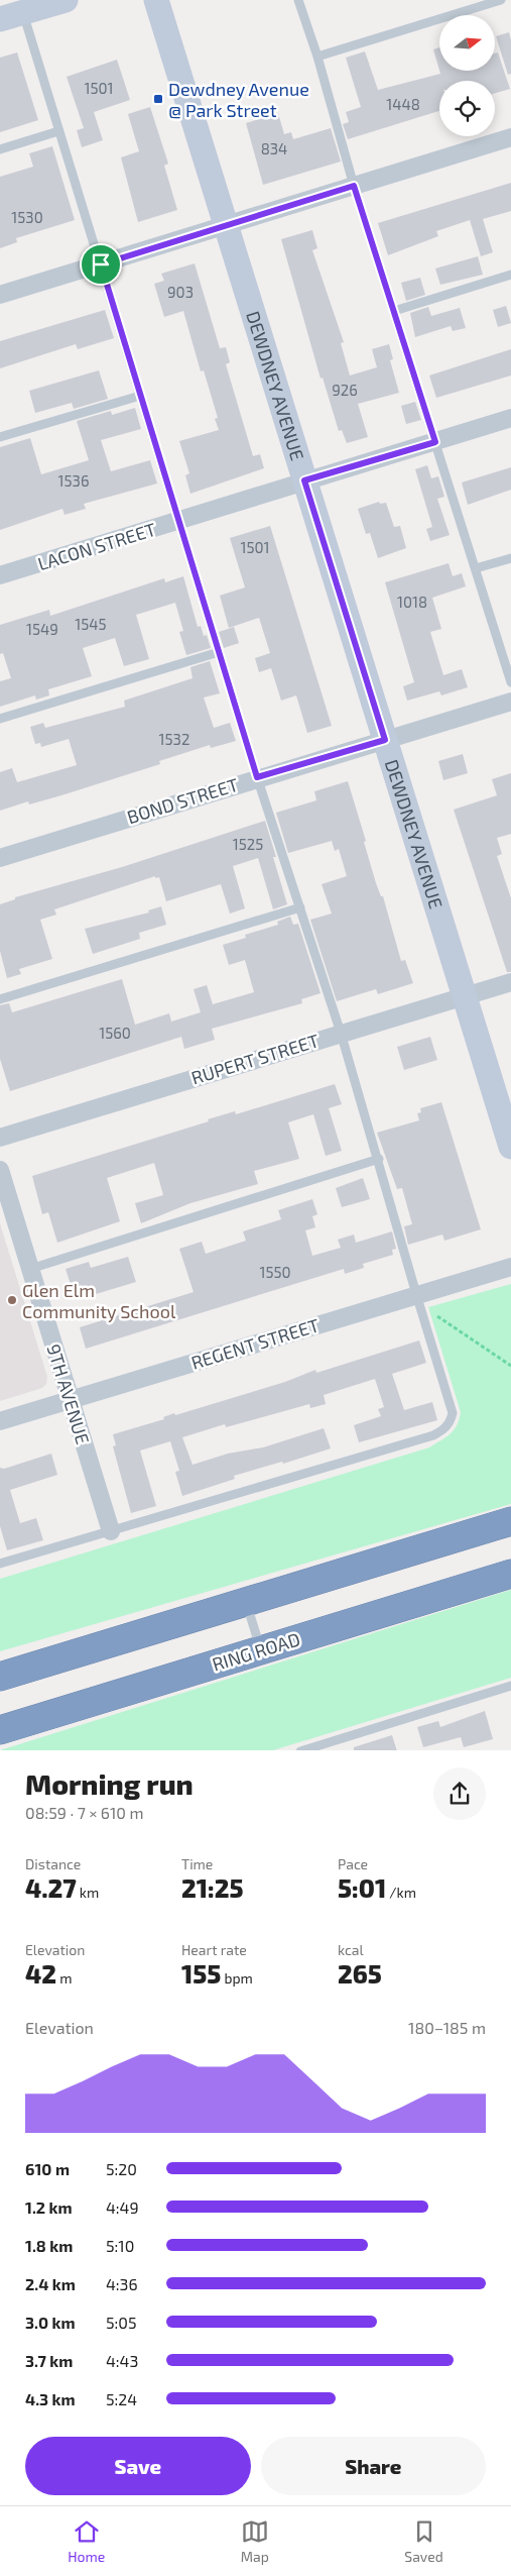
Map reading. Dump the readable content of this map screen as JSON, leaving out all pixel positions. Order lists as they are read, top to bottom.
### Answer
{
  "streets": {
    "highway": ["RING ROAD"],
    "street": [
      "DEWDNEY AVENUE",
      "LACON STREET",
      "BOND STREET",
      "RUPERT STREET",
      "REGENT STREET",
      "9TH AVENUE"
    ]
  },
  "crossings": [
    ["DEWDNEY AVENUE", "LACON STREET"],
    ["DEWDNEY AVENUE", "BOND STREET"],
    ["DEWDNEY AVENUE", "RUPERT STREET"],
    ["REGENT STREET", "9TH AVENUE"]
  ],
  "places": {
    "transit": ["Dewdney Avenue @ Park Street"],
    "other": ["Glen Elm Community School"]
  },
  "house_numbers": [
    "1501",
    "1448",
    "834",
    "1530",
    "903",
    "926",
    "1536",
    "1501",
    "1018",
    "1545",
    "1549",
    "1532",
    "1525",
    "1560",
    "1550"
  ],
  "north": "right",
  "page": {
    "heading": ["Morning run", "08:59 · 7 × 610 m"],
    "stats": [
      ["Distance", "4.27 km"],
      ["Time", "21:25"],
      ["Pace", "5:01 /km"],
      ["Elevation", "42 m"],
      ["Heart rate", "155 bpm"],
      ["kcal", "265"]
    ],
    "chart": ["Elevation", "180–185 m"],
    "list": [
      {
        "name": "610 m",
        "note": "5:20"
      },
      {
        "name": "1.2 km",
        "note": "4:49"
      },
      {
        "name": "1.8 km",
        "note": "5:10"
      },
      {
        "name": "2.4 km",
        "note": "4:36"
      },
      {
        "name": "3.0 km",
        "note": "5:05"
      },
      {
        "name": "3.7 km",
        "note": "4:43"
      },
      {
        "name": "4.3 km",
        "note": "5:24"
      }
    ],
    "buttons": ["Save", "Share"],
    "tabs": ["Home", "Map", "Saved"]
  }
}
